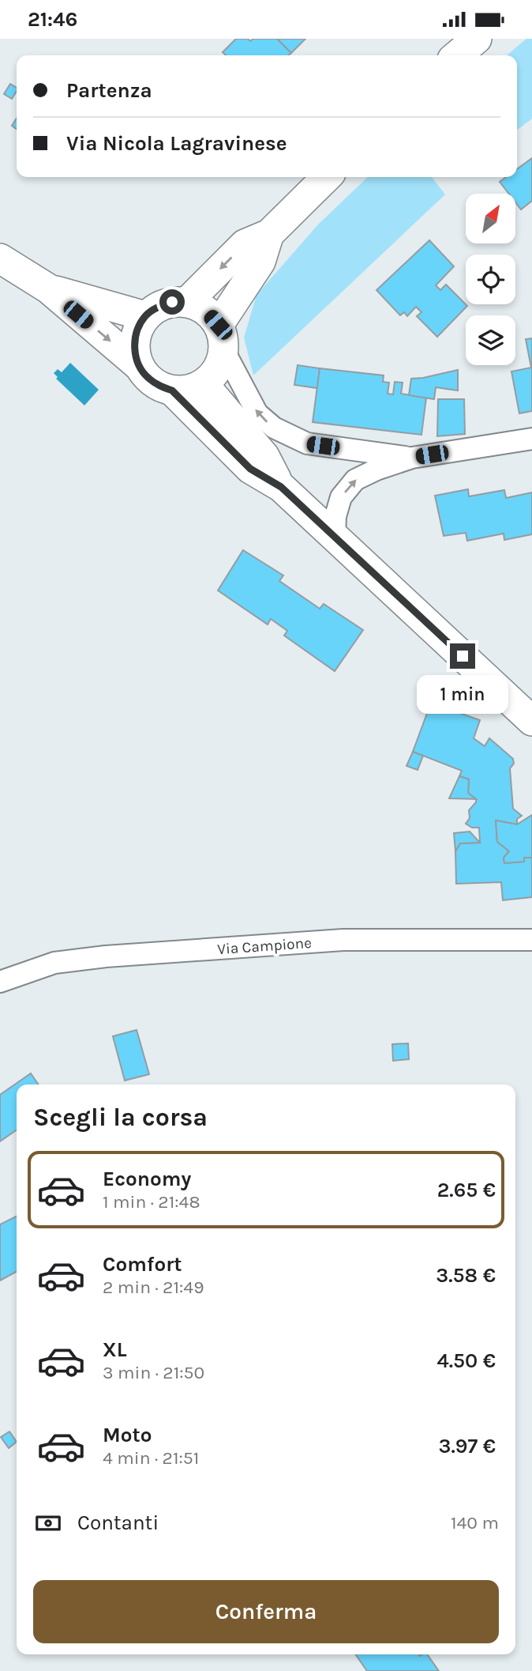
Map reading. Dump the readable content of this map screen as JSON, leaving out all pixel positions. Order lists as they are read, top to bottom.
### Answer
{
  "streets": {
    "street": ["Via Campione"]
  },
  "north": "top right",
  "page": {
    "status": "21:46",
    "banner": ["Partenza", "Via Nicola Lagravinese"],
    "bubble": "1 min",
    "heading": "Scegli la corsa",
    "list": [
      {
        "name": "Economy",
        "note": "1 min · 21:48",
        "value": "2.65 €"
      },
      {
        "name": "Comfort",
        "note": "2 min · 21:49",
        "value": "3.58 €"
      },
      {
        "name": "XL",
        "note": "3 min · 21:50",
        "value": "4.50 €"
      },
      {
        "name": "Moto",
        "note": "4 min · 21:51",
        "value": "3.97 €"
      }
    ],
    "pay": ["Contanti", "140 m"],
    "buttons": "Conferma"
  }
}
